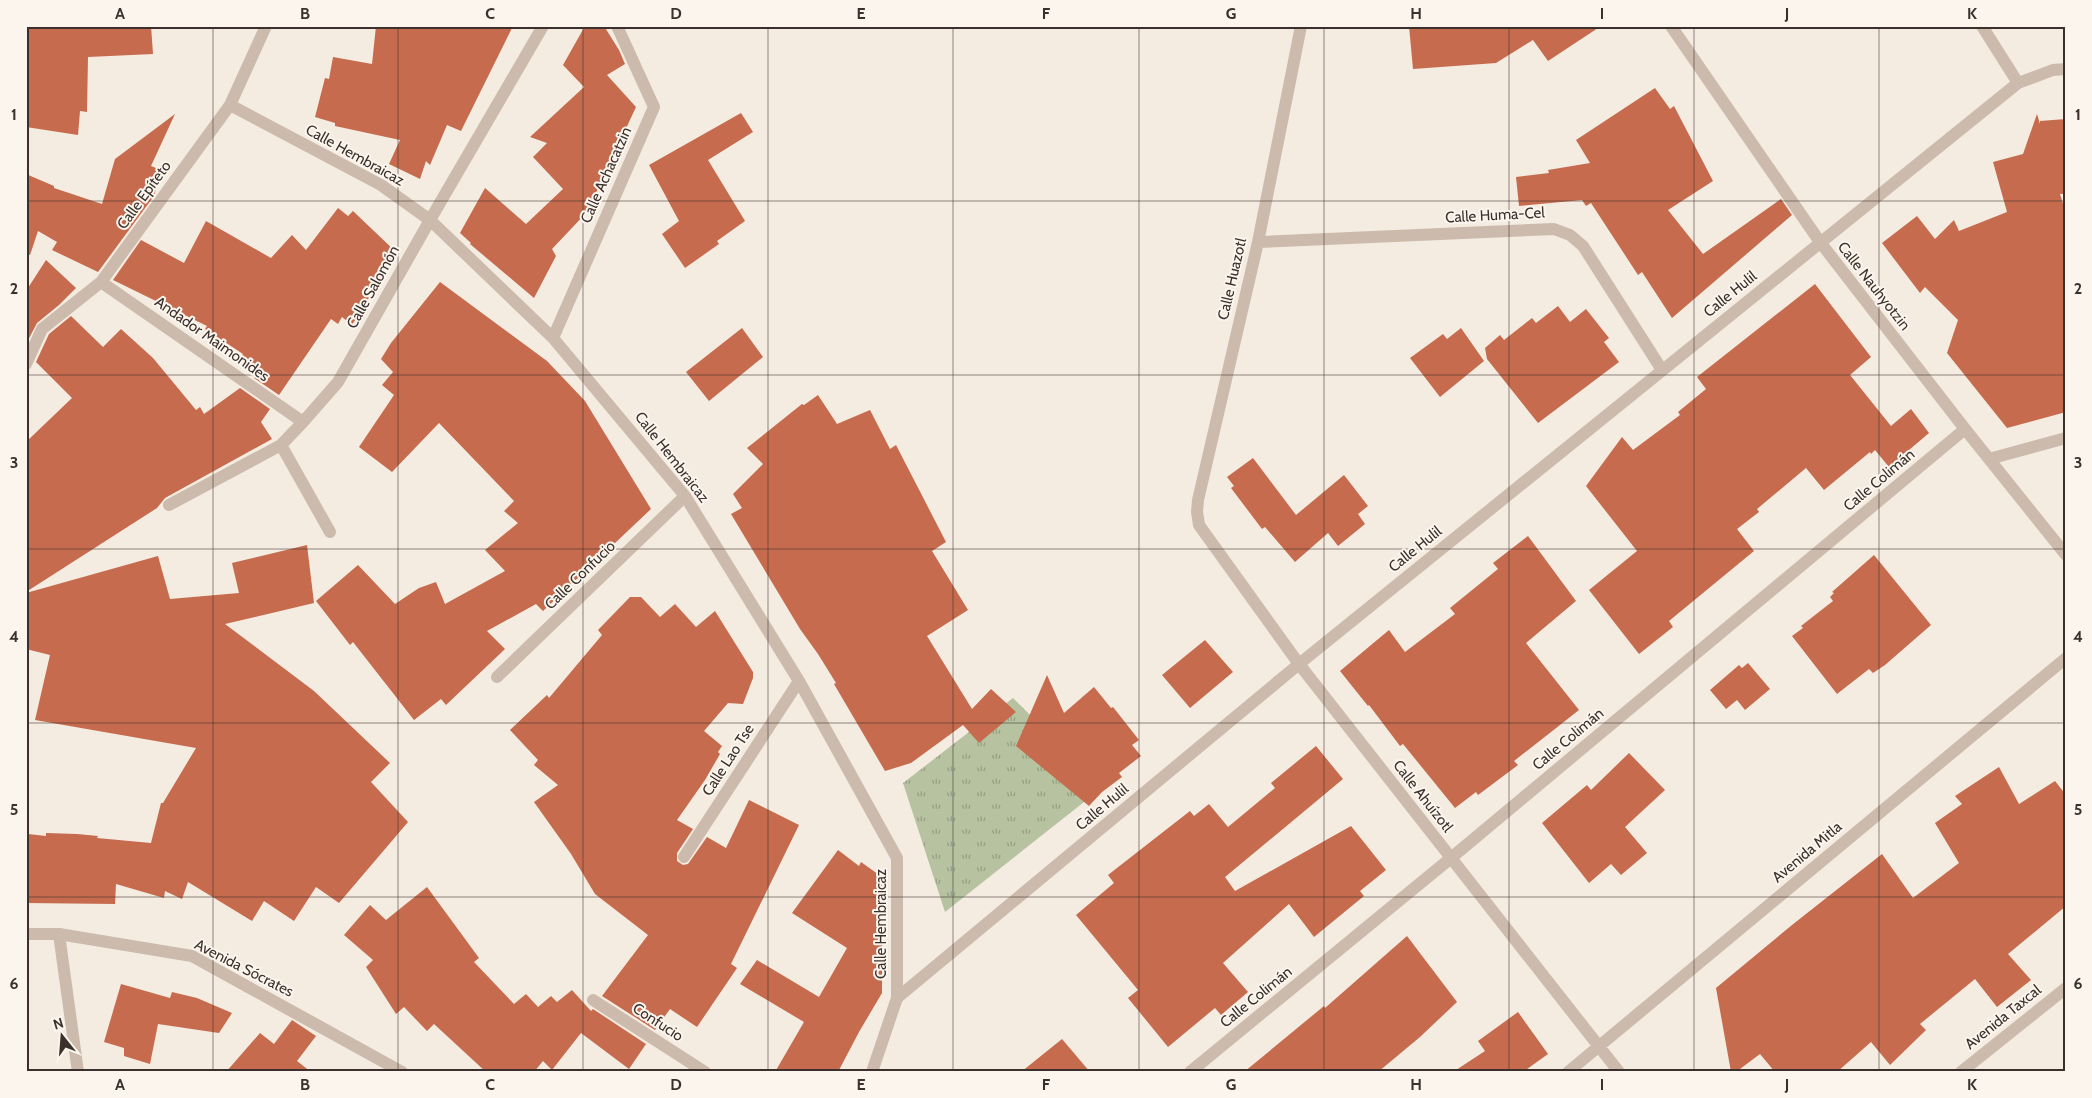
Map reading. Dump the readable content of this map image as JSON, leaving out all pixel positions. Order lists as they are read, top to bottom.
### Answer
{
  "streets": {
    "street": [
      "Calle Hembraicaz",
      "Calle Achacatzin",
      "Calle Epíteto",
      "Calle Huma-Cel",
      "Calle Huazotl",
      "Calle Nauhyotzin",
      "Calle Salomón",
      "Calle Hulil",
      "Andador Maimonides",
      "Calle Colimán",
      "Calle Confucio",
      "Calle Lao Tse",
      "Calle Ahuízotl",
      "Avenida Mitla",
      "Avenida Sócrates",
      "Avenida Taxcal",
      "Confucio"
    ]
  },
  "crossings": [
    ["Calle Hembraicaz", "Calle Achacatzin"],
    ["Calle Hembraicaz", "Calle Epíteto"],
    ["Calle Hembraicaz", "Calle Salomón"],
    ["Calle Hembraicaz", "Calle Hulil"],
    ["Calle Hembraicaz", "Calle Confucio"],
    ["Calle Hembraicaz", "Calle Lao Tse"],
    ["Calle Epíteto", "Andador Maimonides"],
    ["Calle Huma-Cel", "Calle Huazotl"],
    ["Calle Huma-Cel", "Calle Hulil"],
    ["Calle Huazotl", "Calle Ahuízotl"],
    ["Calle Nauhyotzin", "Calle Hulil"],
    ["Calle Nauhyotzin", "Calle Colimán"],
    ["Calle Salomón", "Andador Maimonides"],
    ["Calle Hulil", "Calle Ahuízotl"],
    ["Calle Colimán", "Calle Ahuízotl"],
    ["Calle Ahuízotl", "Avenida Mitla"]
  ],
  "north": "top",
  "grid": {
    "columns": [
      "A",
      "B",
      "C",
      "D",
      "E",
      "F",
      "G",
      "H",
      "I",
      "J",
      "K"
    ],
    "rows": [
      "1",
      "2",
      "3",
      "4",
      "5",
      "6"
    ]
  }
}
